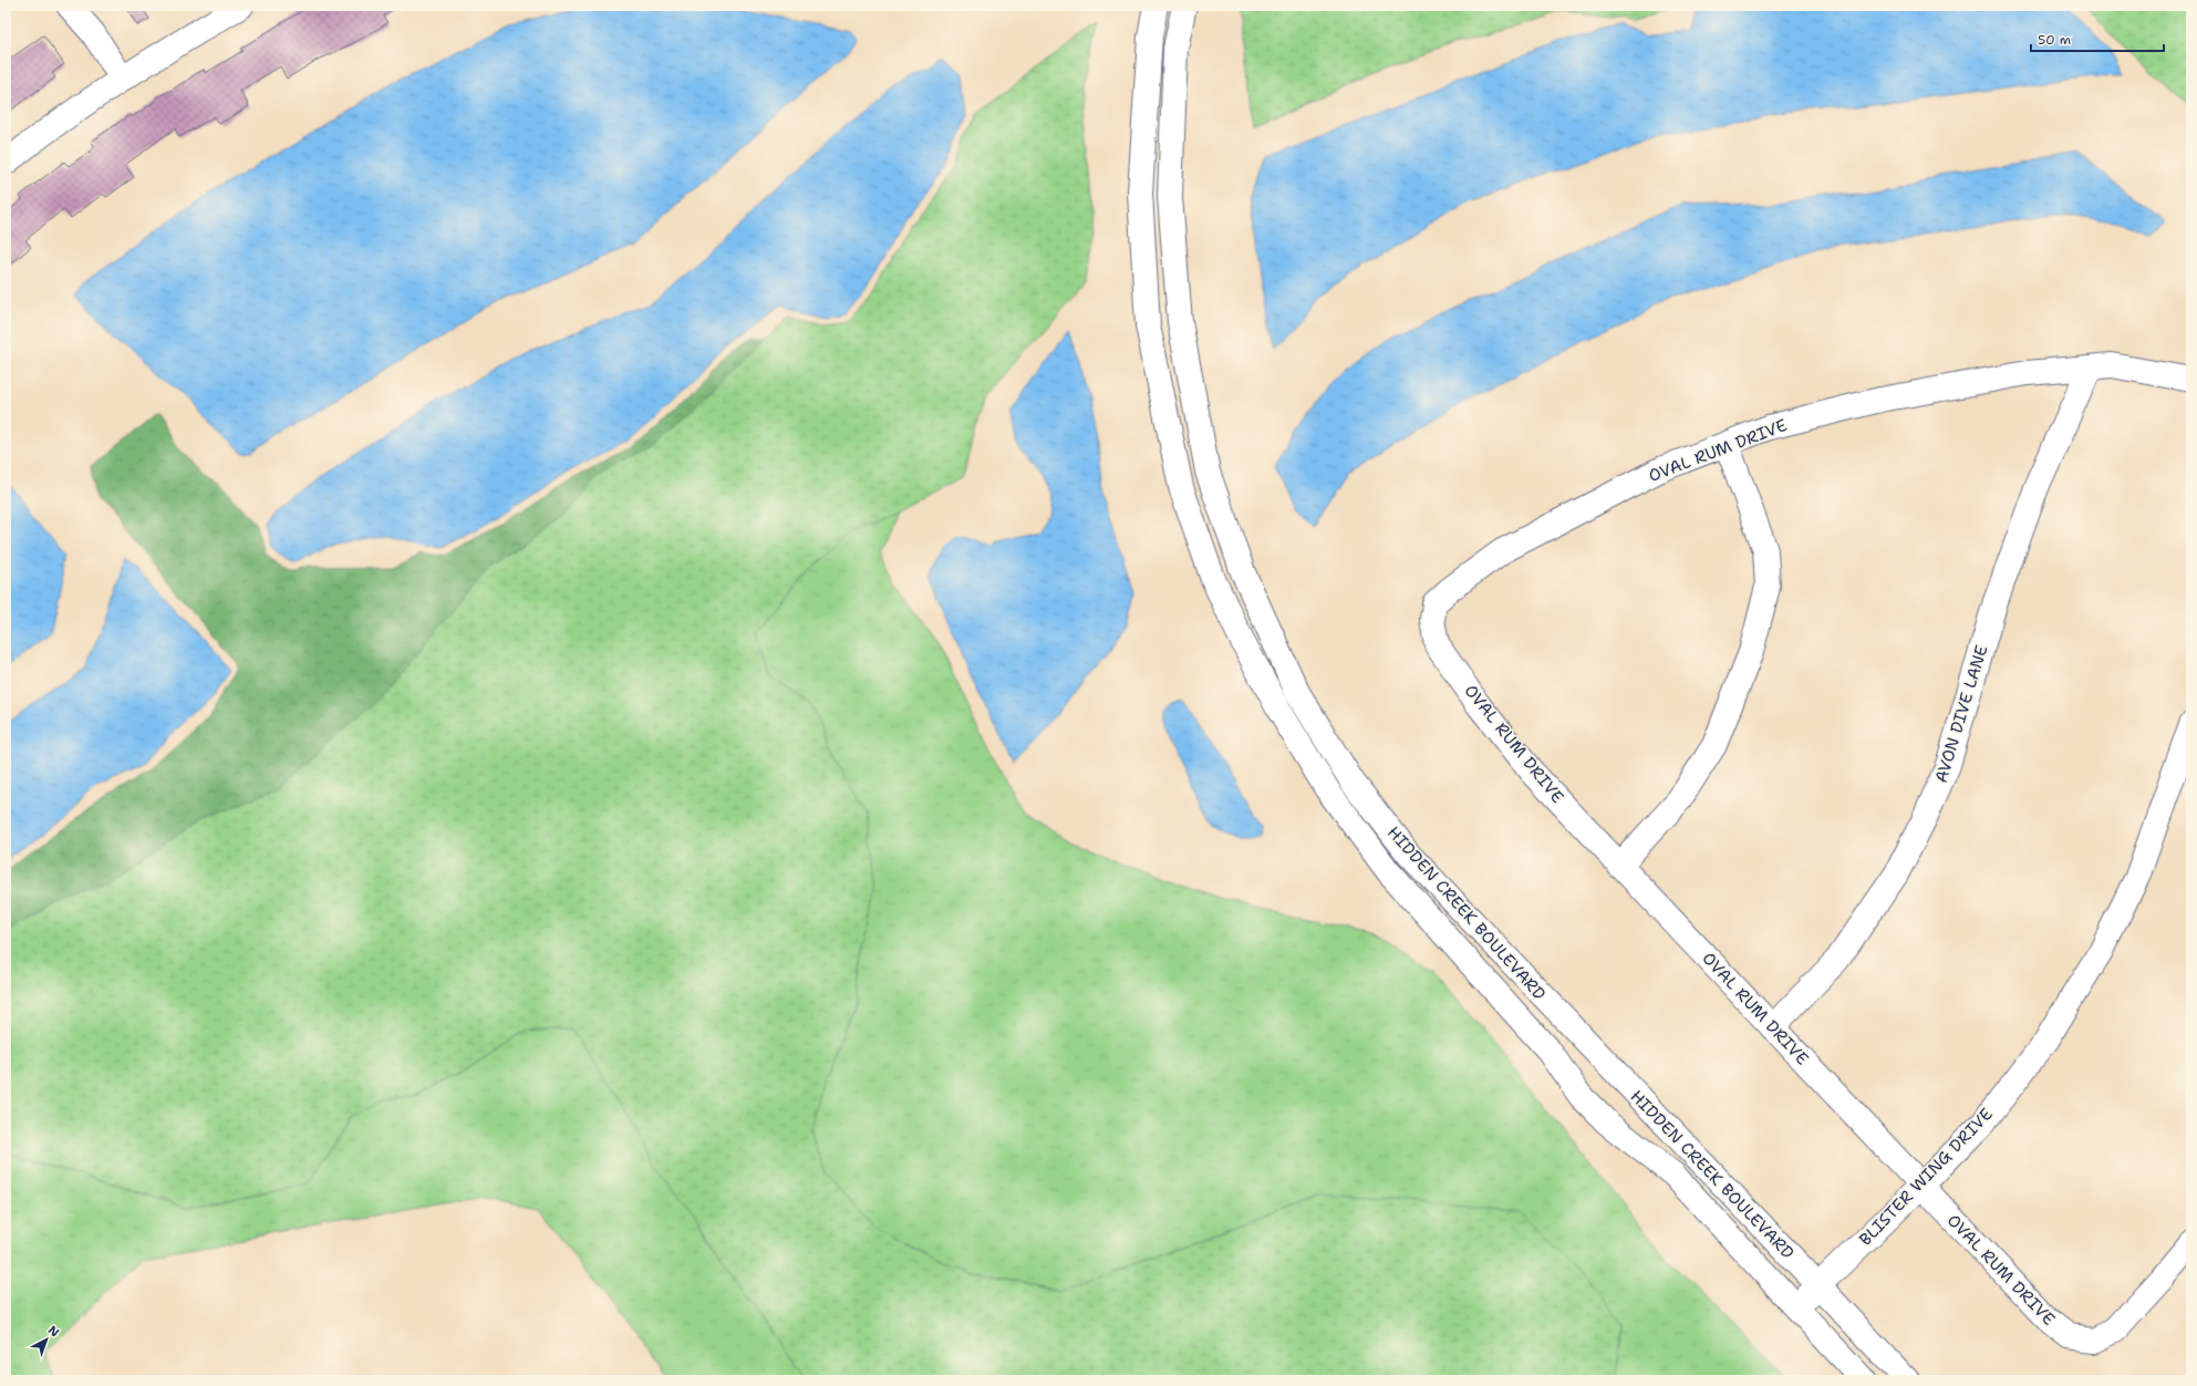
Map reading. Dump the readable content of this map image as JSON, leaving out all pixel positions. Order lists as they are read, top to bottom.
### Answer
{
  "streets": {
    "street": [
      "OVAL RUM DRIVE",
      "AVON DIVE LANE",
      "HIDDEN CREEK BOULEVARD",
      "BLISTER WING DRIVE"
    ]
  },
  "crossings": [
    ["OVAL RUM DRIVE", "AVON DIVE LANE"],
    ["OVAL RUM DRIVE", "BLISTER WING DRIVE"],
    ["HIDDEN CREEK BOULEVARD", "BLISTER WING DRIVE"]
  ],
  "scale_bar": "50 m",
  "north": "top right"
}
